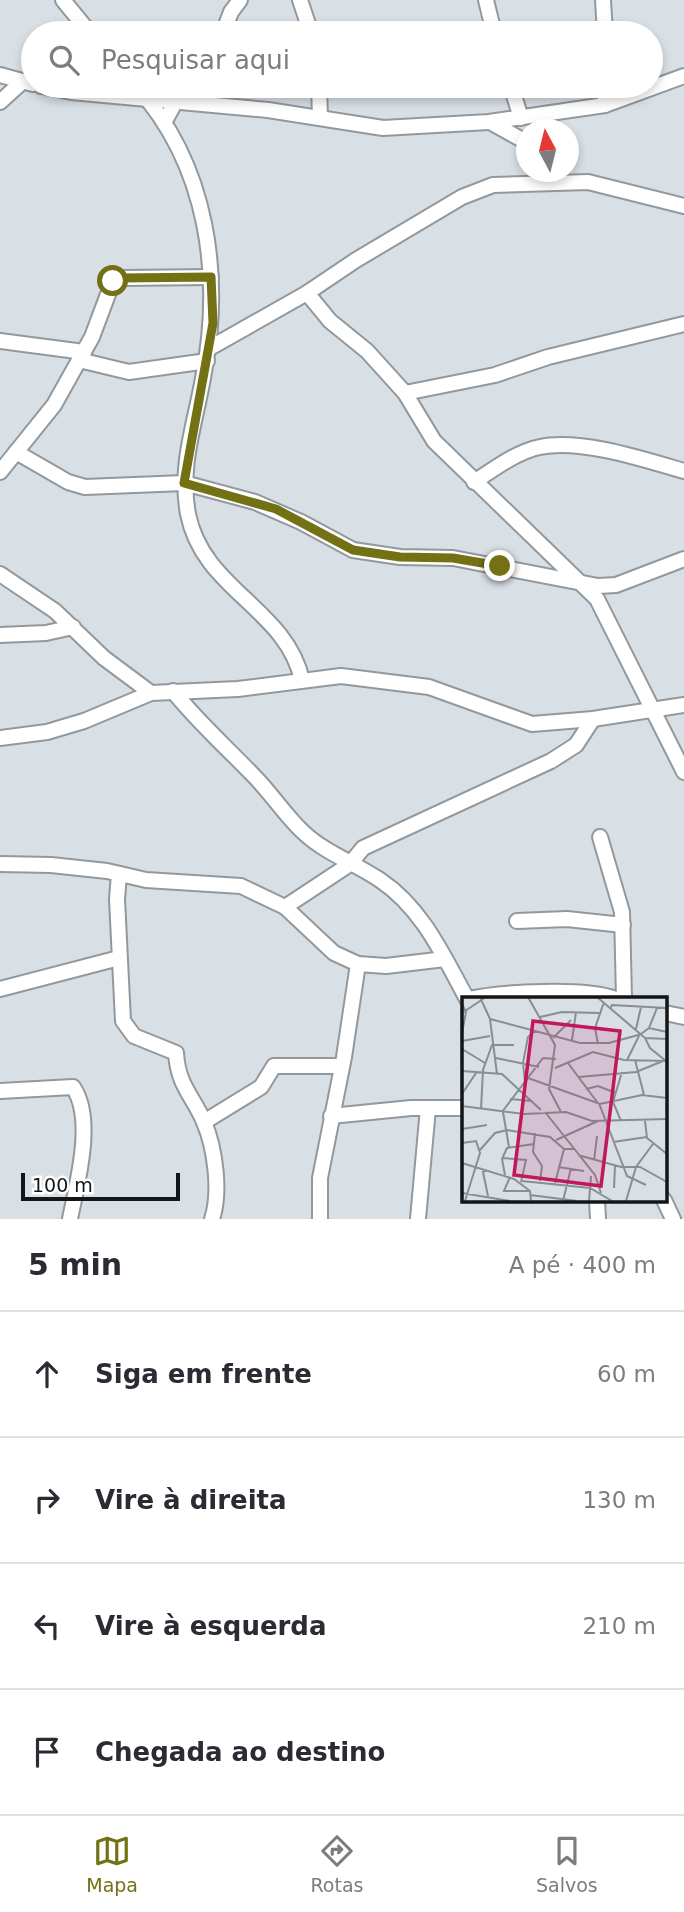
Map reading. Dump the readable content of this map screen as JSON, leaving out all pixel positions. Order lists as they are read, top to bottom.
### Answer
{
  "scale_bar": "100 m",
  "north": "top",
  "page": {
    "search": "Pesquisar aqui",
    "scale": "100 m",
    "heading": ["5 min", "A pé · 400 m"],
    "list": [
      ["Siga em frente", "60 m"],
      ["Vire à direita", "130 m"],
      ["Vire à esquerda", "210 m"],
      "Chegada ao destino"
    ],
    "nav": ["Mapa", "Rotas", "Salvos"]
  }
}
